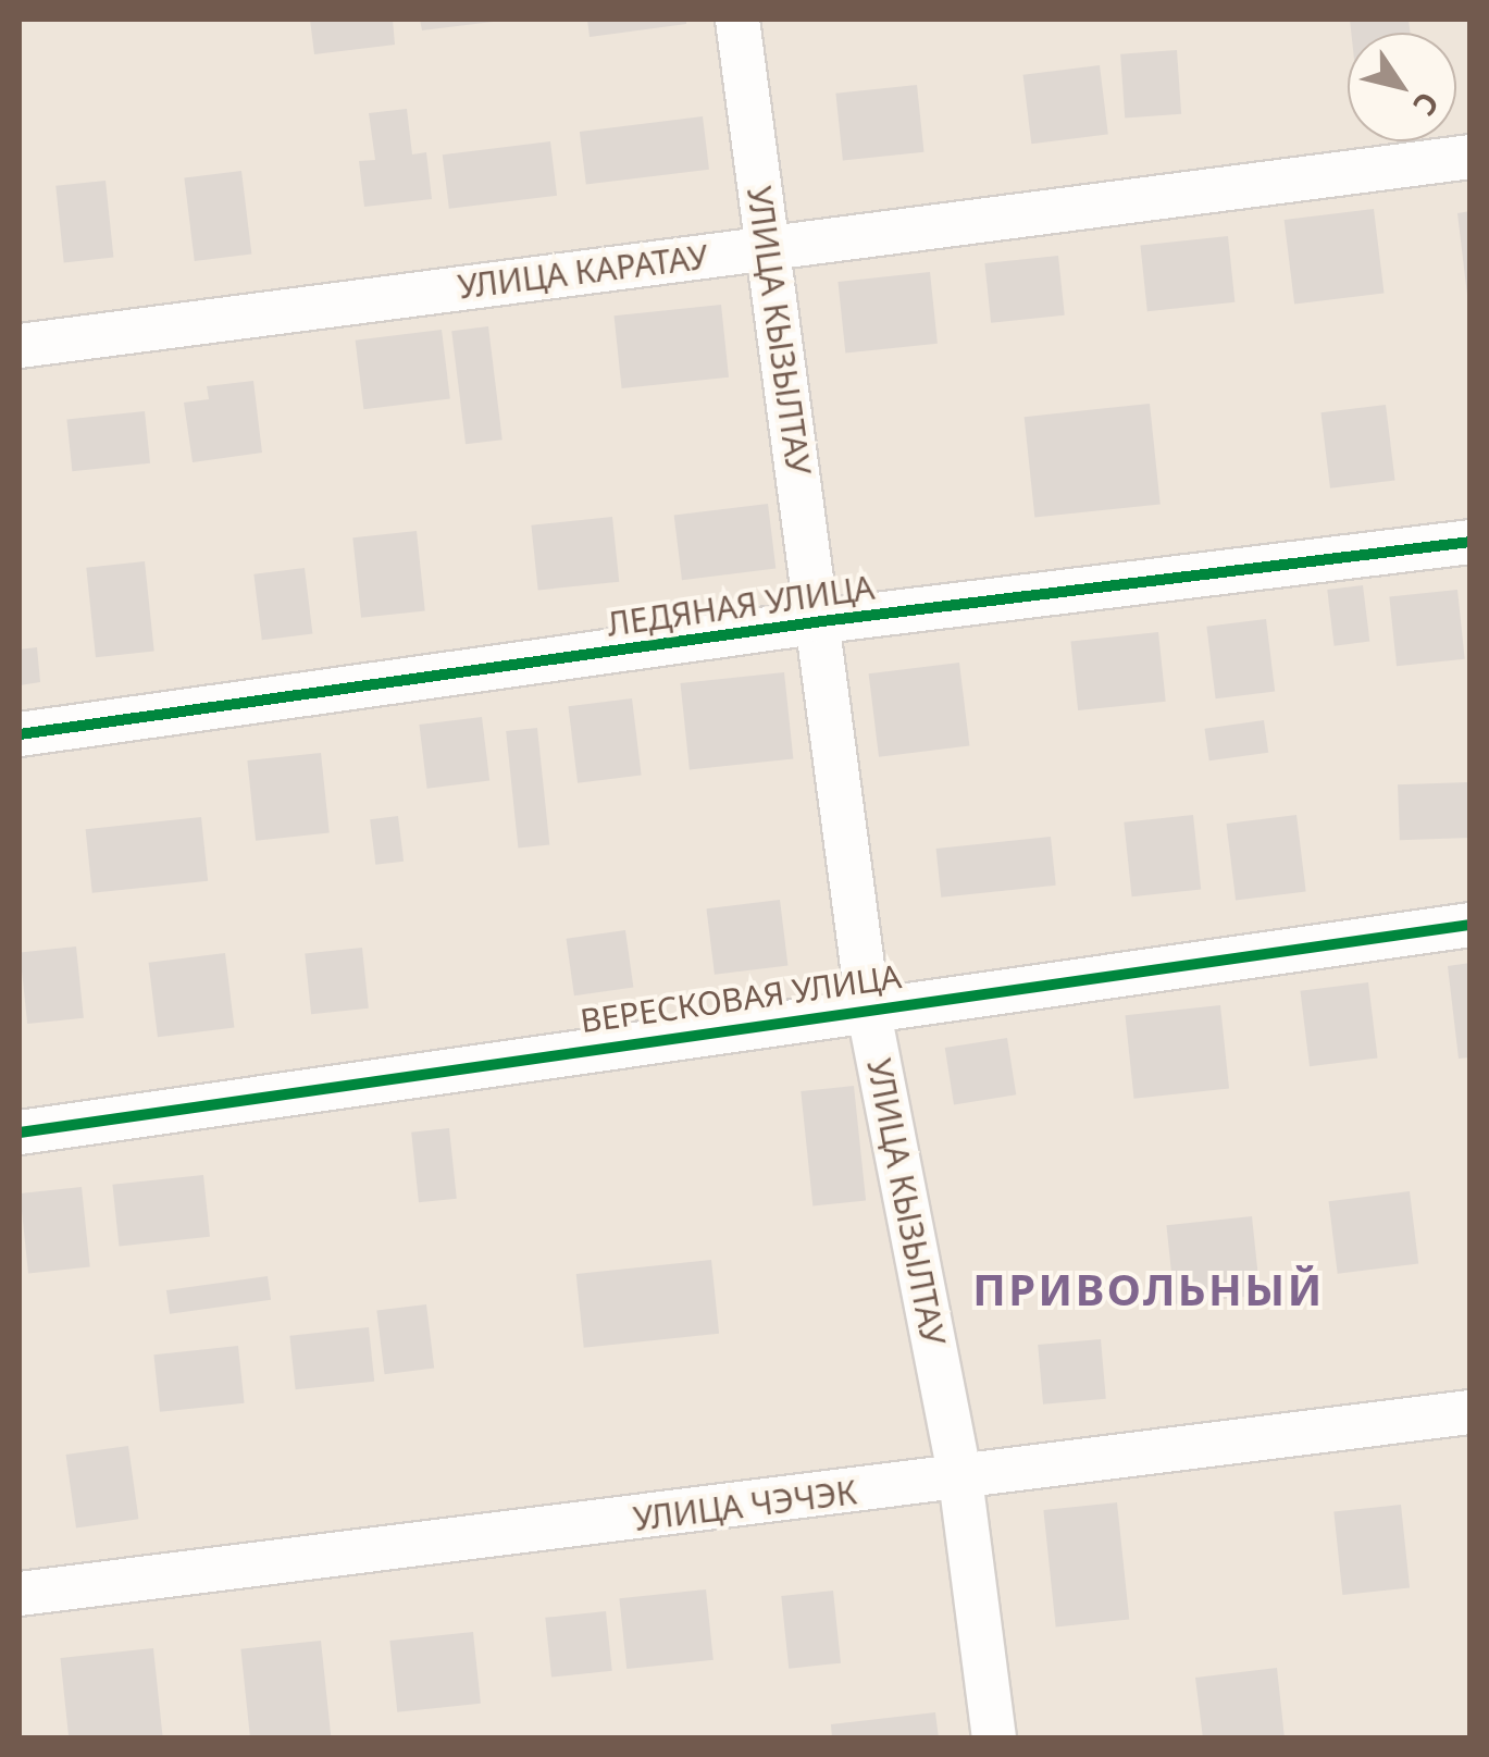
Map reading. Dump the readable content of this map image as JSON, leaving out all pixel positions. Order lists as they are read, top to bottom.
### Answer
{
  "streets": {
    "street": [
      "УЛИЦА КАРАТАУ",
      "УЛИЦА КЫЗЫЛТАУ",
      "ЛЕДЯНАЯ УЛИЦА",
      "ВЕРЕСКОВАЯ УЛИЦА",
      "УЛИЦА ЧЭЧЭК"
    ]
  },
  "crossings": [
    ["УЛИЦА КАРАТАУ", "УЛИЦА КЫЗЫЛТАУ"],
    ["УЛИЦА КЫЗЫЛТАУ", "ЛЕДЯНАЯ УЛИЦА"],
    ["УЛИЦА КЫЗЫЛТАУ", "ВЕРЕСКОВАЯ УЛИЦА"],
    ["УЛИЦА КЫЗЫЛТАУ", "УЛИЦА ЧЭЧЭК"]
  ],
  "districts": ["ПРИВОЛЬНЫЙ"],
  "north": "bottom right"
}
